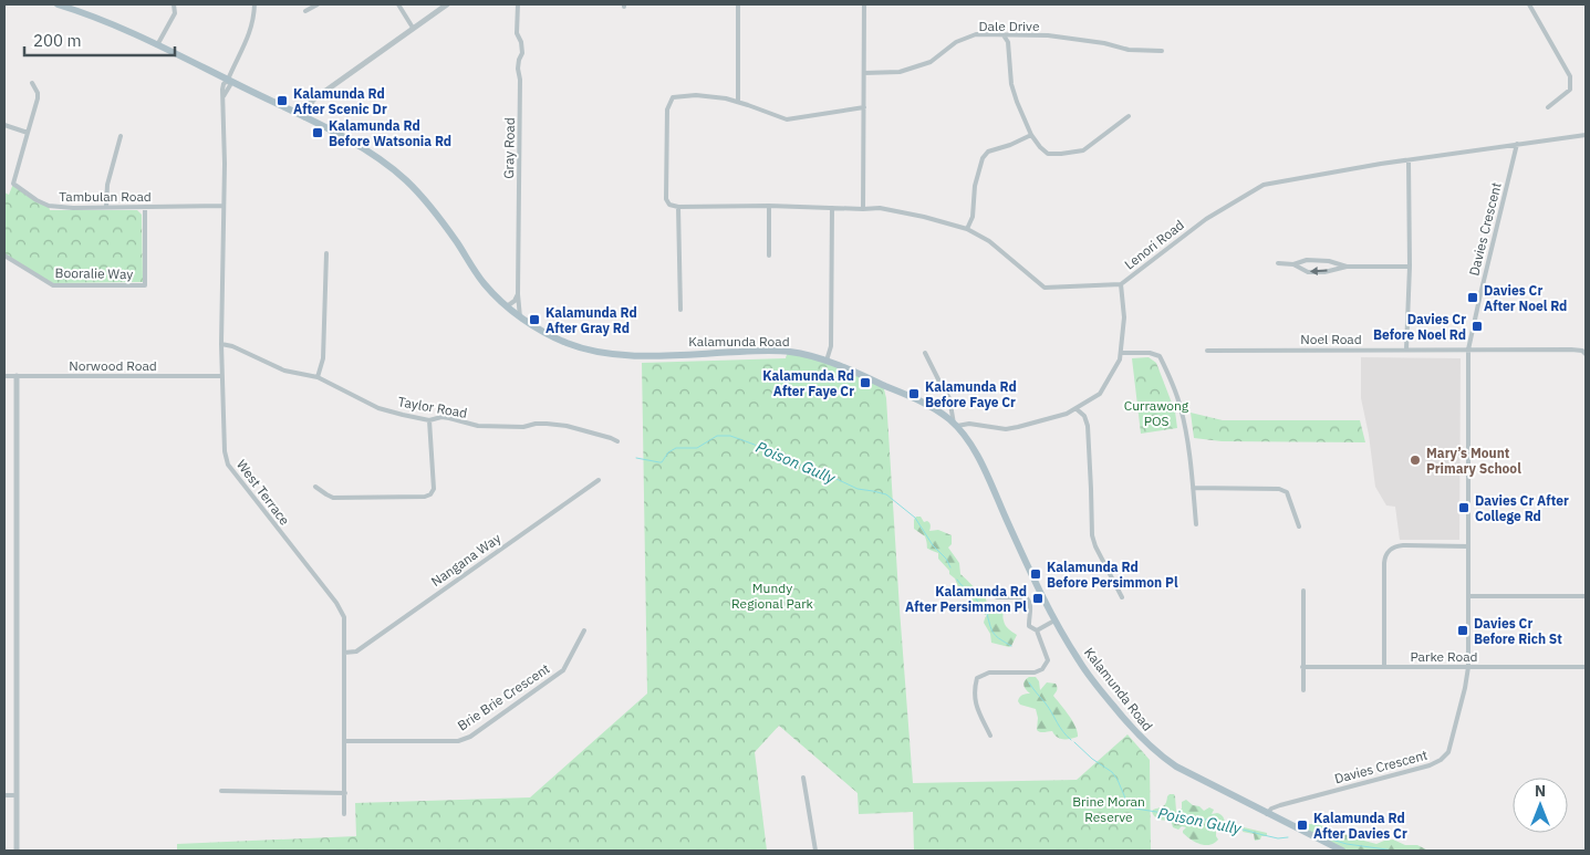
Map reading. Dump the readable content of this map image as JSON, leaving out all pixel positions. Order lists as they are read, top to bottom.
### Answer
{
  "streets": {
    "main road": ["Kalamunda Road"],
    "street": [
      "Dale Drive",
      "Gray Road",
      "Tambulan Road",
      "Davies Crescent",
      "Lenori Road",
      "Booralie Way",
      "Noel Road",
      "Norwood Road",
      "Taylor Road",
      "West Terrace",
      "Nangana Way",
      "Parke Road",
      "Brie Brie Crescent"
    ]
  },
  "crossings": [
    ["Gray Road", "Kalamunda Road"],
    ["Tambulan Road", "Booralie Way"],
    ["Tambulan Road", "West Terrace"],
    ["Davies Crescent", "Lenori Road"],
    ["Davies Crescent", "Noel Road"],
    ["Davies Crescent", "Kalamunda Road"],
    ["Davies Crescent", "Parke Road"],
    ["Kalamunda Road", "West Terrace"],
    ["Norwood Road", "West Terrace"],
    ["Taylor Road", "West Terrace"],
    ["West Terrace", "Nangana Way"],
    ["West Terrace", "Brie Brie Crescent"]
  ],
  "water": ["Poison Gully"],
  "parks": ["Currawong POS", "Mundy Regional Park", "Brine Moran Reserve"],
  "places": {
    "transit": [
      "Kalamunda Rd After Scenic Dr",
      "Kalamunda Rd Before Watsonia Rd",
      "Davies Cr After Noel Rd",
      "Kalamunda Rd After Gray Rd",
      "Davies Cr Before Noel Rd",
      "Kalamunda Rd After Faye Cr",
      "Kalamunda Rd Before Faye Cr",
      "Davies Cr After College Rd",
      "Kalamunda Rd Before Persimmon Pl",
      "Kalamunda Rd After Persimmon Pl",
      "Davies Cr Before Rich St",
      "Kalamunda Rd After Davies Cr"
    ],
    "other": ["Mary’s Mount Primary School"]
  },
  "scale_bar": "200 m",
  "north": "top"
}
